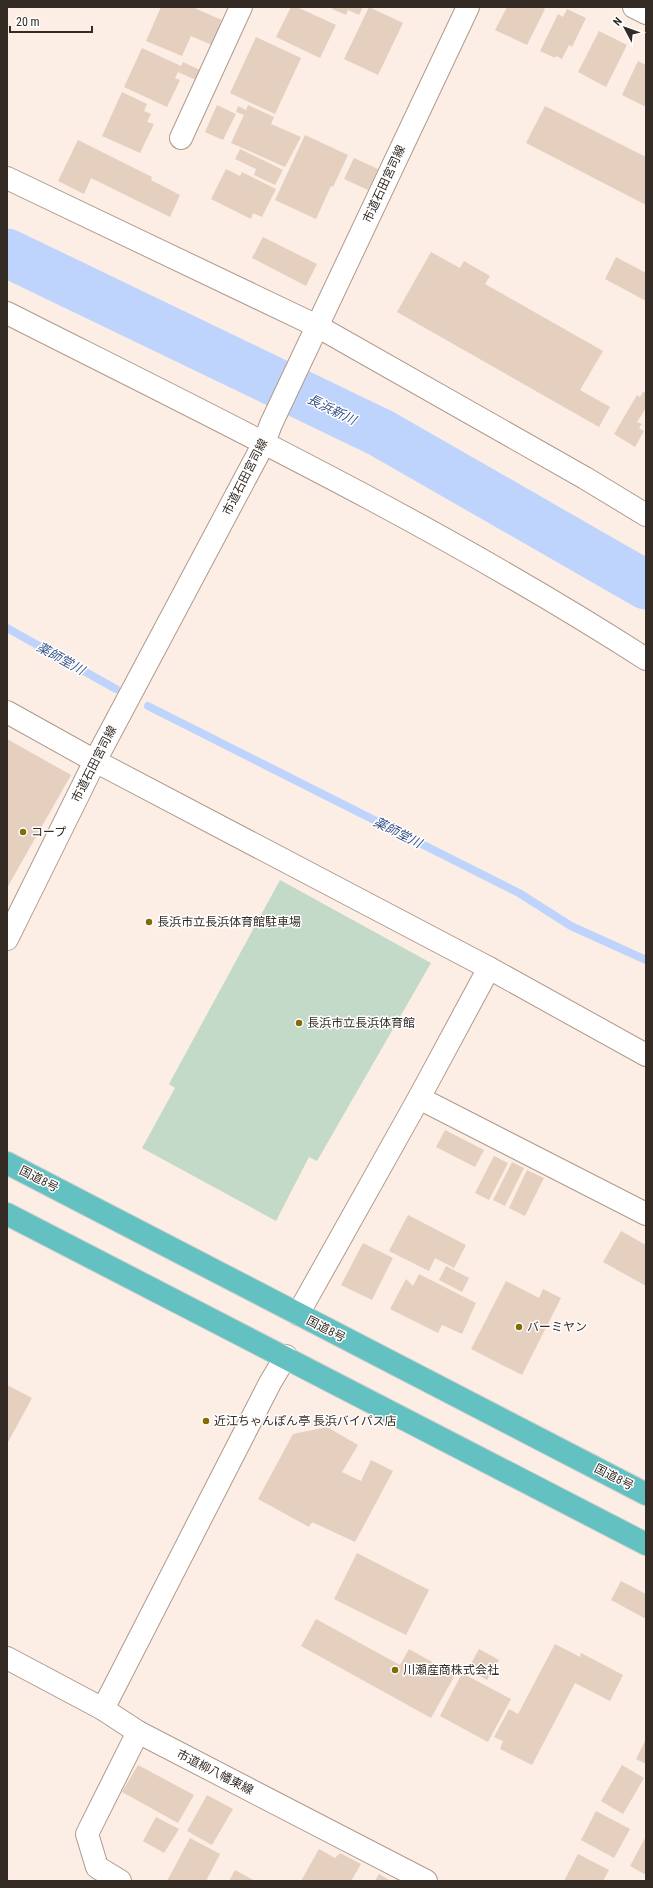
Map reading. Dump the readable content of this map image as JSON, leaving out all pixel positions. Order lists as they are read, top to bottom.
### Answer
{
  "streets": {
    "highway": ["国道8号"],
    "street": ["市道石田宮司線", "市道柳八幡東線"]
  },
  "water": ["長浜新川", "薬師堂川"],
  "places": [
    "コープ",
    "長浜市立長浜体育館駐車場",
    "長浜市立長浜体育館",
    "バーミヤン",
    "近江ちゃんぽん亭 長浜バイパス店",
    "川瀬産商株式会社"
  ],
  "scale_bar": "20 m",
  "north": "top left"
}
